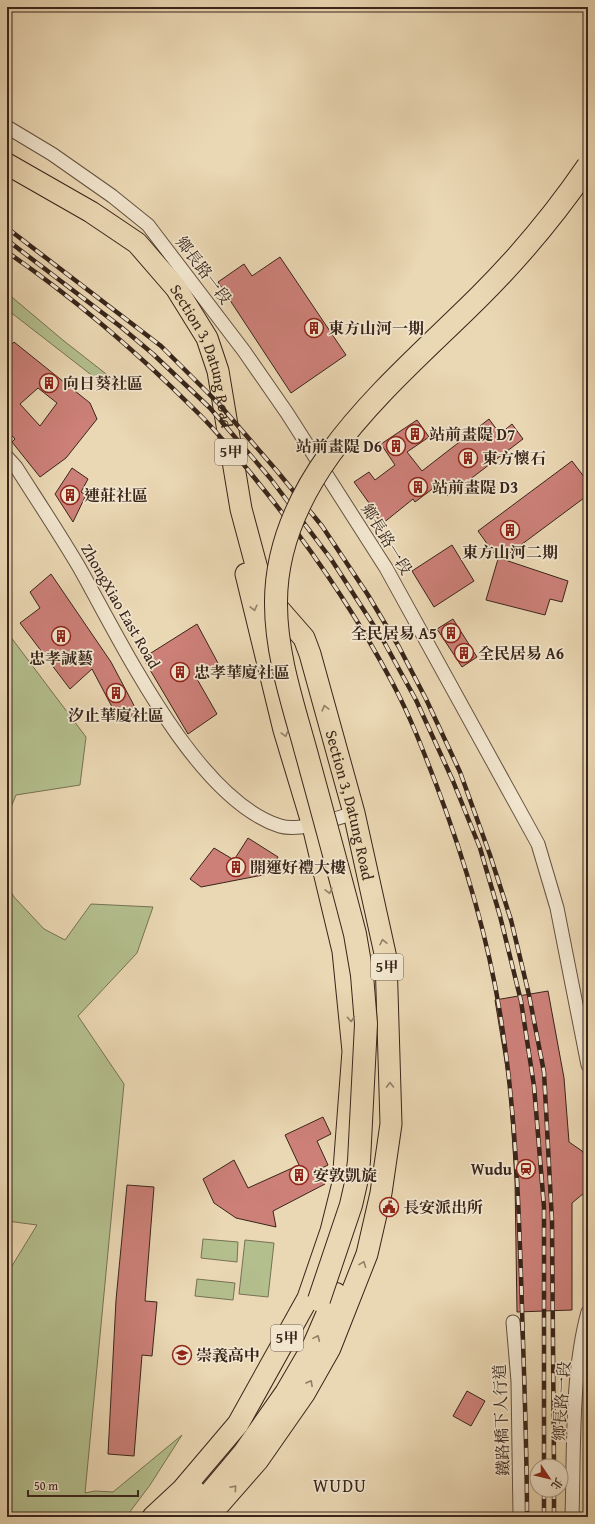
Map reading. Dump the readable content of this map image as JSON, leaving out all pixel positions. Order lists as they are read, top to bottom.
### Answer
{
  "streets": {
    "main road": ["Section 3, Datung Road", "5甲"],
    "street": ["鄉長路一段", "ZhongXiao East Road", "鐵路橋下人行道"]
  },
  "crossings": [
    ["Section 3, Datung Road", "ZhongXiao East Road"]
  ],
  "districts": ["WUDU"],
  "places": {
    "building": [
      "東方山河一期",
      "向日葵社區",
      "站前畫隄 D7",
      "站前畫隄 D6",
      "東方懷石",
      "站前畫隄 D3",
      "連莊社區",
      "東方山河二期",
      "全民居易 A5",
      "忠孝誠藝",
      "全民居易 A6",
      "忠孝華廈社區",
      "汐止華廈社區",
      "開運好禮大樓",
      "安敦凱旋"
    ],
    "station": ["Wudu"],
    "public building": ["長安派出所"],
    "school or university": ["崇義高中"]
  },
  "scale_bar": "50 m",
  "north": "bottom right"
}
